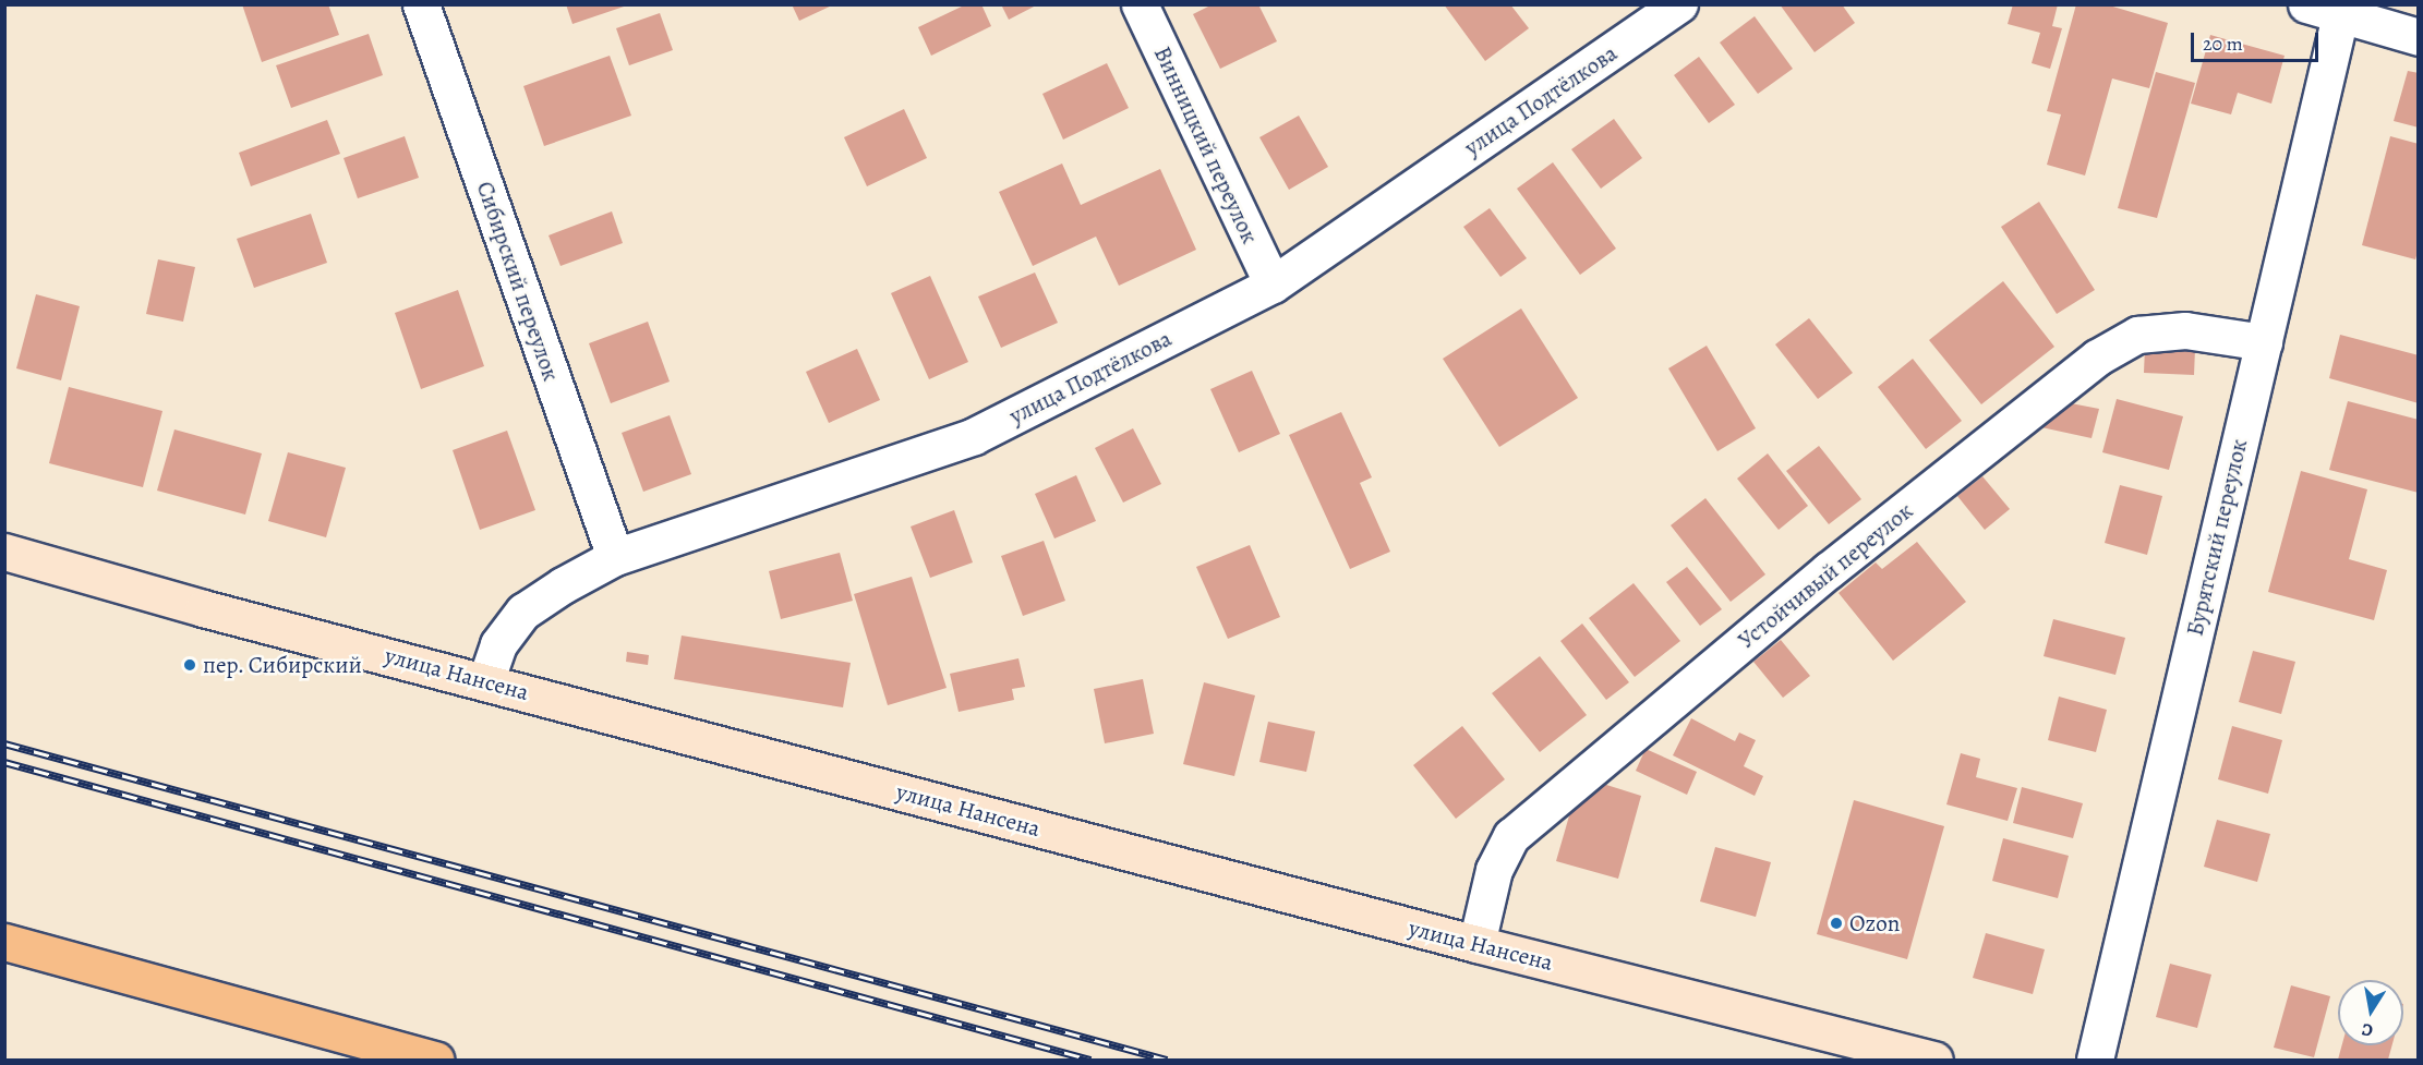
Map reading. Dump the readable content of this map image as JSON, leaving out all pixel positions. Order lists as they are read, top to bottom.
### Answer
{
  "streets": {
    "main road": ["улица Нансена"],
    "street": [
      "улица Подтёлкова",
      "Винницкий переулок",
      "Сибирский переулок",
      "Бурятский переулок",
      "Устойчивый переулок"
    ]
  },
  "crossings": [
    ["улица Подтёлкова", "Винницкий переулок"],
    ["улица Подтёлкова", "Сибирский переулок"],
    ["улица Подтёлкова", "улица Нансена"],
    ["Бурятский переулок", "Устойчивый переулок"],
    ["Устойчивый переулок", "улица Нансена"]
  ],
  "places": ["пер. Сибирский", "Ozon"],
  "scale_bar": "20 m",
  "north": "bottom"
}
